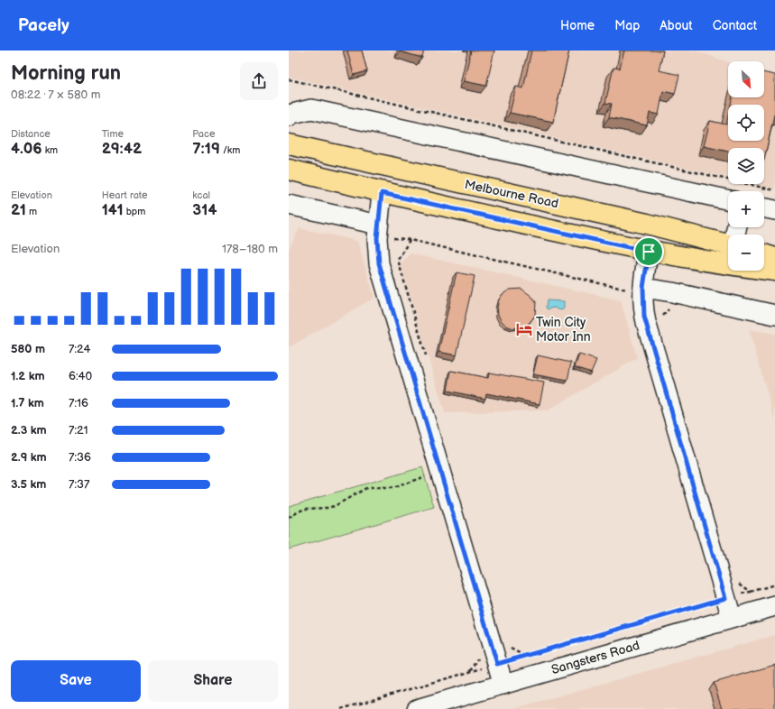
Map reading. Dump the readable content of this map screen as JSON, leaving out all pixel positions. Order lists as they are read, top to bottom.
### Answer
{
  "streets": {
    "main road": ["Melbourne Road"],
    "street": ["Sangsters Road"]
  },
  "places": {
    "hotel": ["Twin City Motor Inn"]
  },
  "north": "bottom right",
  "page": {
    "header": "Pacely",
    "nav": [
      "Home",
      "Map",
      "About",
      "Contact"
    ],
    "heading": ["Morning run", "08:22 · 7 × 580 m"],
    "map_buttons": ["+", "−"],
    "stats": [
      ["Distance", "4.06 km"],
      ["Time", "29:42"],
      ["Pace", "7:19 /km"],
      ["Elevation", "21 m"],
      ["Heart rate", "141 bpm"],
      ["kcal", "314"]
    ],
    "chart": ["Elevation", "178–180 m"],
    "list": [
      {
        "name": "580 m",
        "note": "7:24"
      },
      {
        "name": "1.2 km",
        "note": "6:40"
      },
      {
        "name": "1.7 km",
        "note": "7:16"
      },
      {
        "name": "2.3 km",
        "note": "7:21"
      },
      {
        "name": "2.9 km",
        "note": "7:36"
      },
      {
        "name": "3.5 km",
        "note": "7:37"
      }
    ],
    "buttons": ["Save", "Share"]
  }
}
